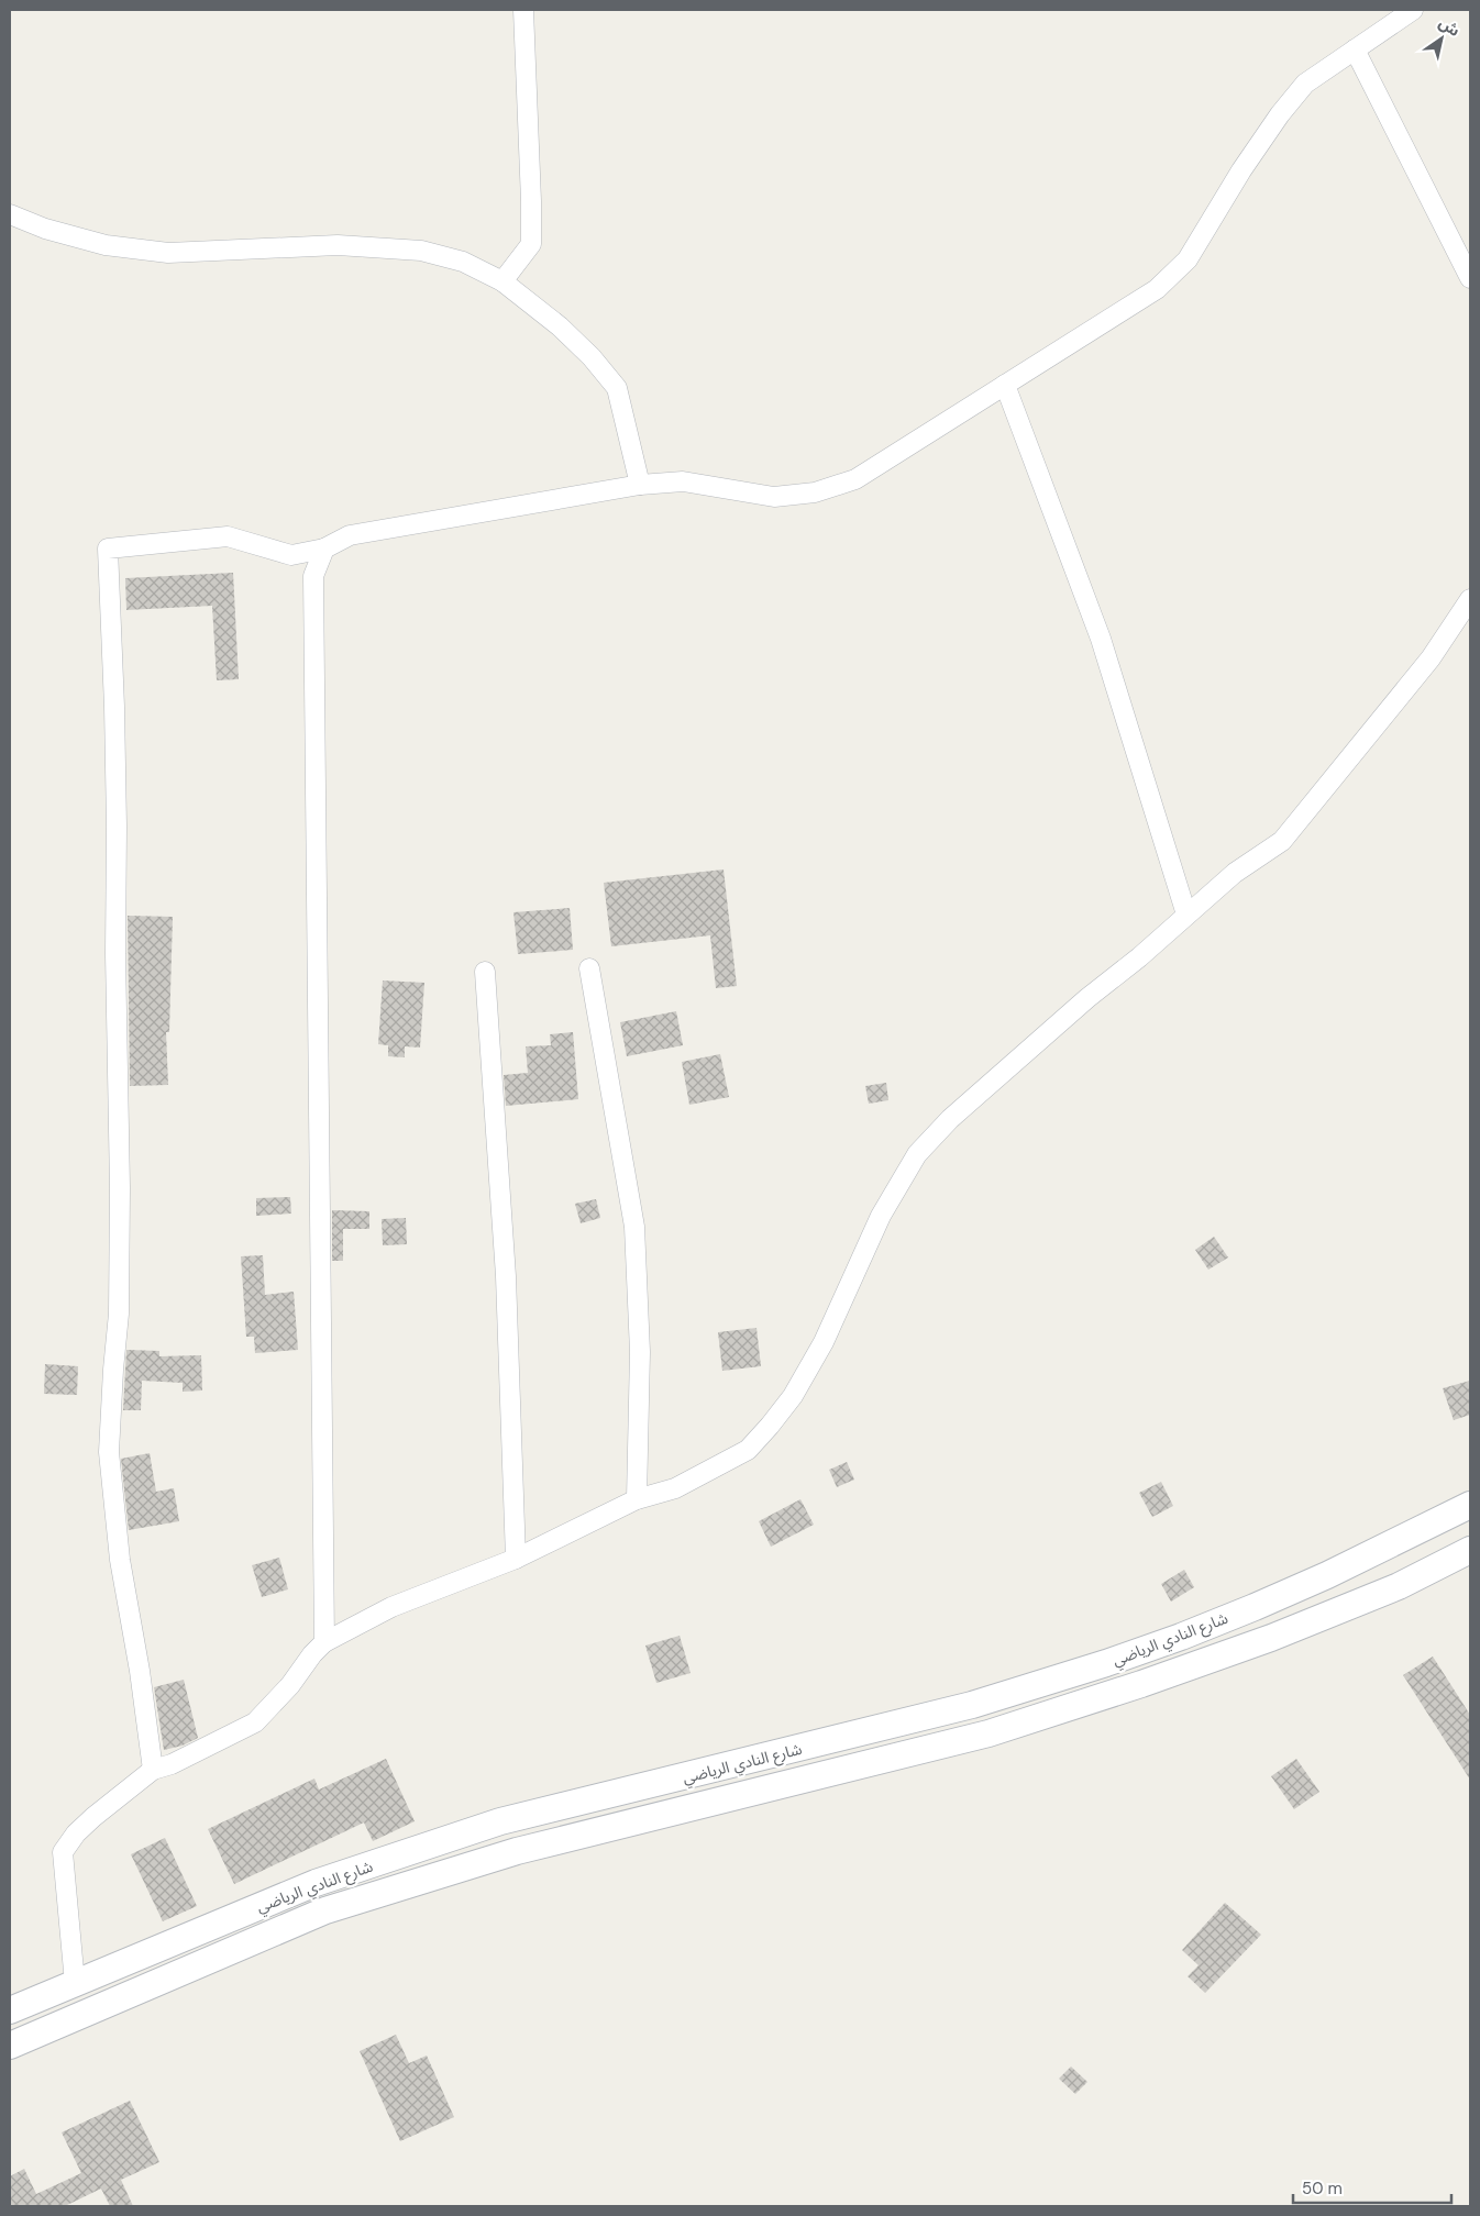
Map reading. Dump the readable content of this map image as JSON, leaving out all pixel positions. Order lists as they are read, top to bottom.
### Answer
{
  "streets": {
    "main road": ["شارع النادي الرياضي"]
  },
  "scale_bar": "50 m",
  "north": "top right"
}
